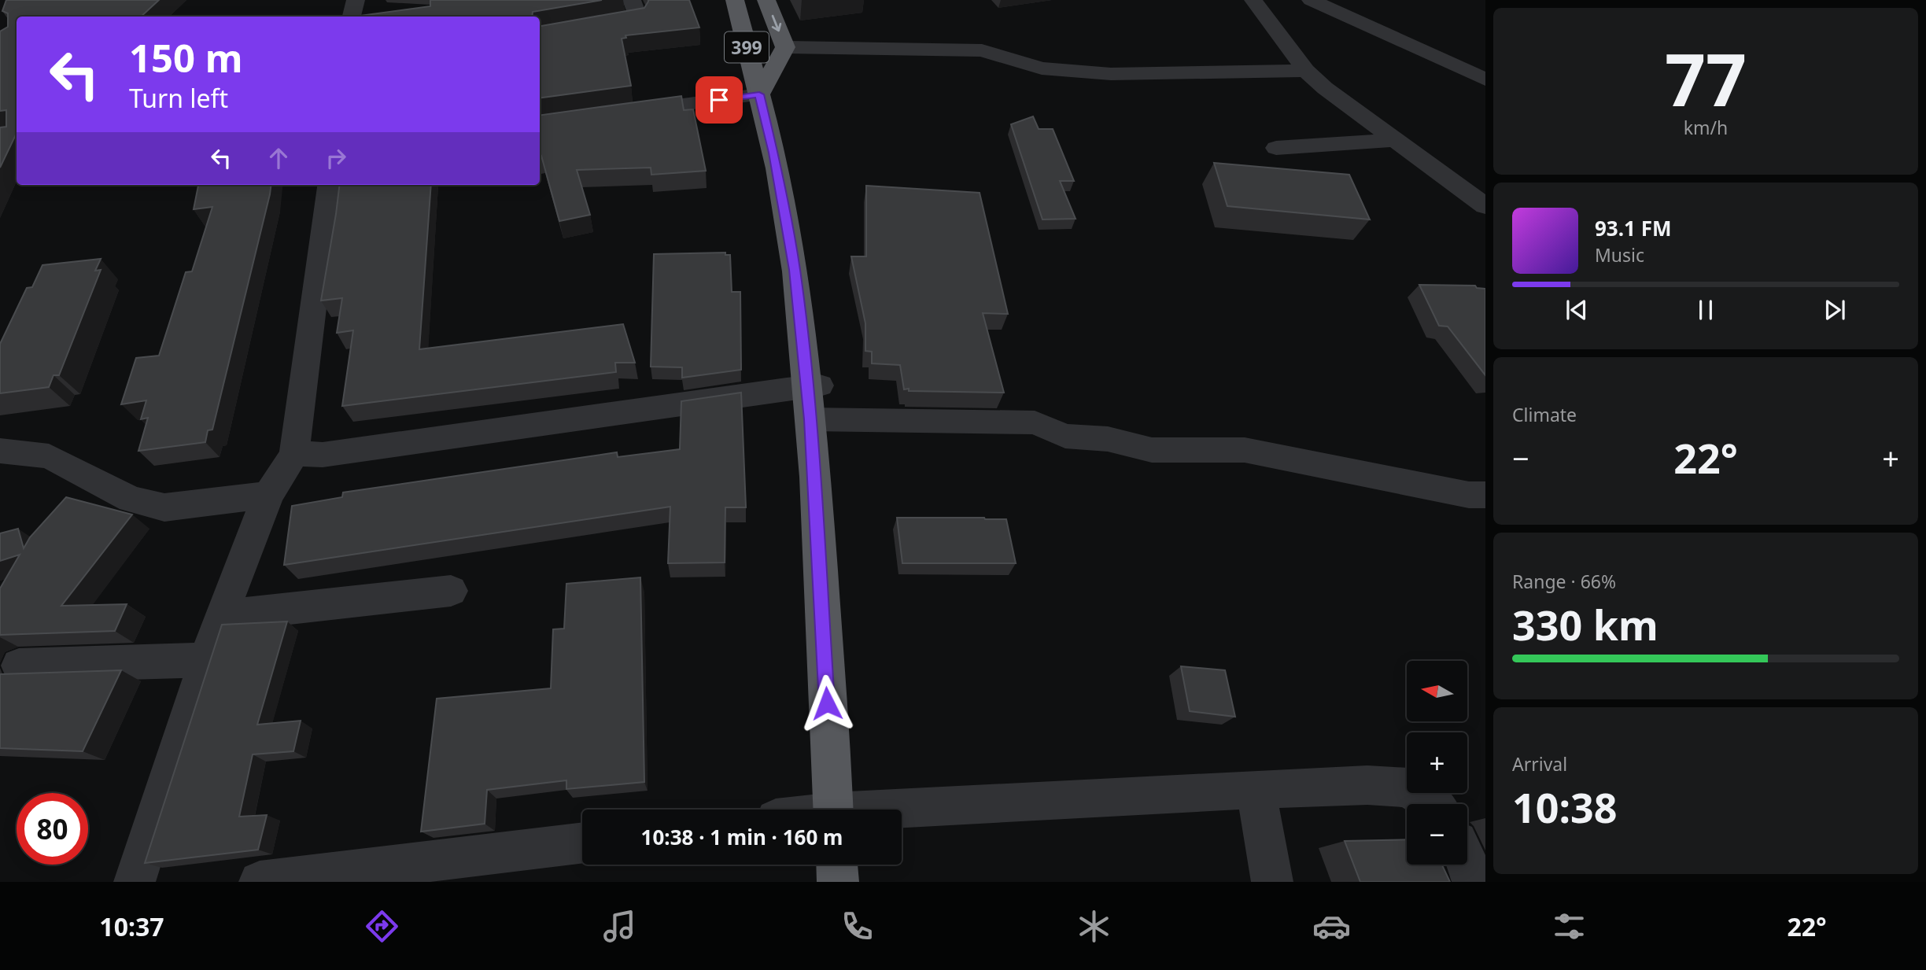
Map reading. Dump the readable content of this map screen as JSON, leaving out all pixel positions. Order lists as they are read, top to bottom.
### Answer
{
  "streets": {
    "highway": ["399"]
  },
  "north": "left",
  "page": {
    "tile": [
      ["77", "km/h"],
      "Climate",
      ["Range · 66%", "330 km"],
      ["Arrival", "10:38"]
    ],
    "turn": ["150 m", "Turn left"],
    "song": ["93.1 FM", "Music"],
    "heat": ["−", "22°", "+"],
    "map_buttons": ["+", "−"],
    "limit": "80",
    "trip": "10:38 · 1 min · 160 m",
    "tabs": ["10:37", "22°"]
  }
}
